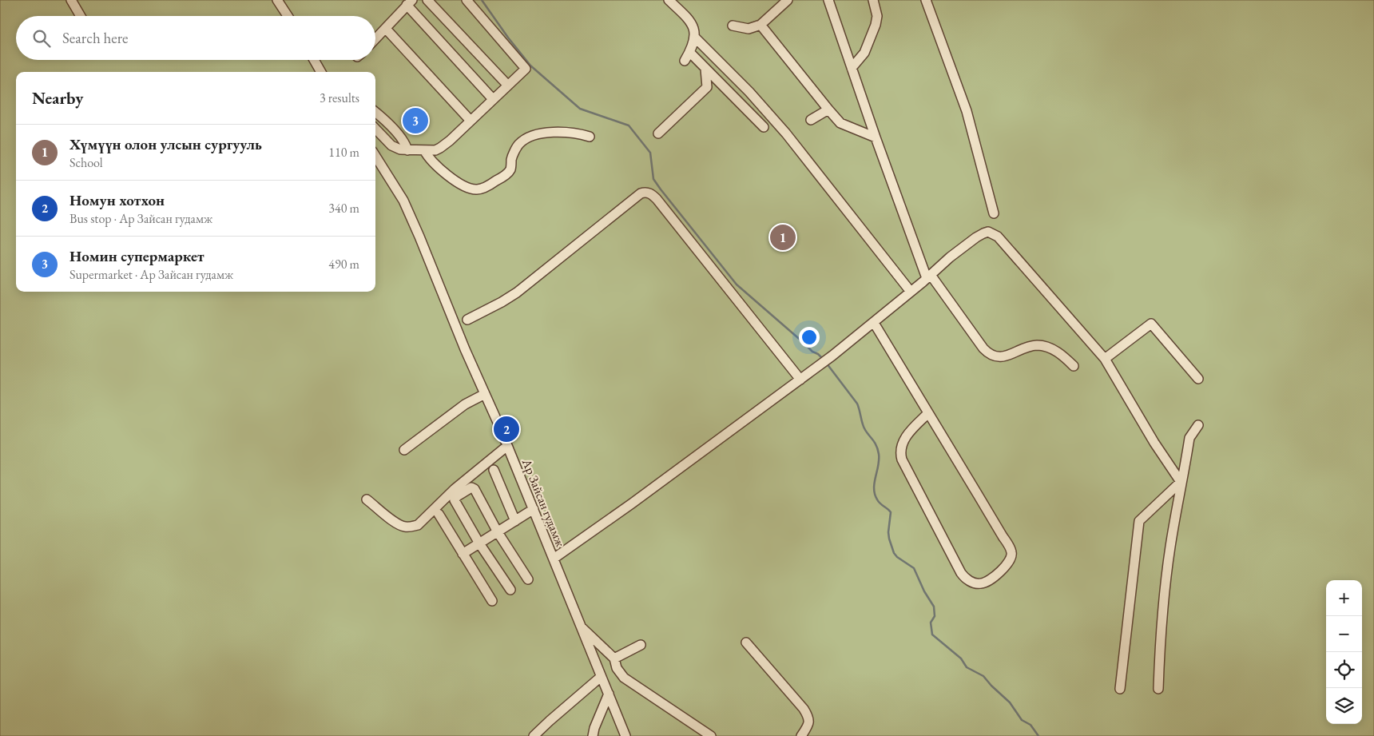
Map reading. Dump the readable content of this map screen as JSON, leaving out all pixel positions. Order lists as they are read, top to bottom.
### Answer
{
  "streets": {
    "street": ["Ар Зайсан гудамж"]
  },
  "page": {
    "search": "Search here",
    "heading": ["Nearby", "3 results"],
    "pins": ["3", "1", "2"],
    "list": [
      {
        "mark": "1",
        "name": "Хүмүүн олон улсын сургууль",
        "note": "School",
        "value": "110 m"
      },
      {
        "mark": "2",
        "name": "Номун хотхон",
        "note": "Bus stop · Ар Зайсан гудамж",
        "value": "340 m"
      },
      {
        "mark": "3",
        "name": "Номин супермаркет",
        "note": "Supermarket · Ар Зайсан гудамж",
        "value": "490 m"
      }
    ],
    "map_buttons": ["+", "−"]
  }
}
